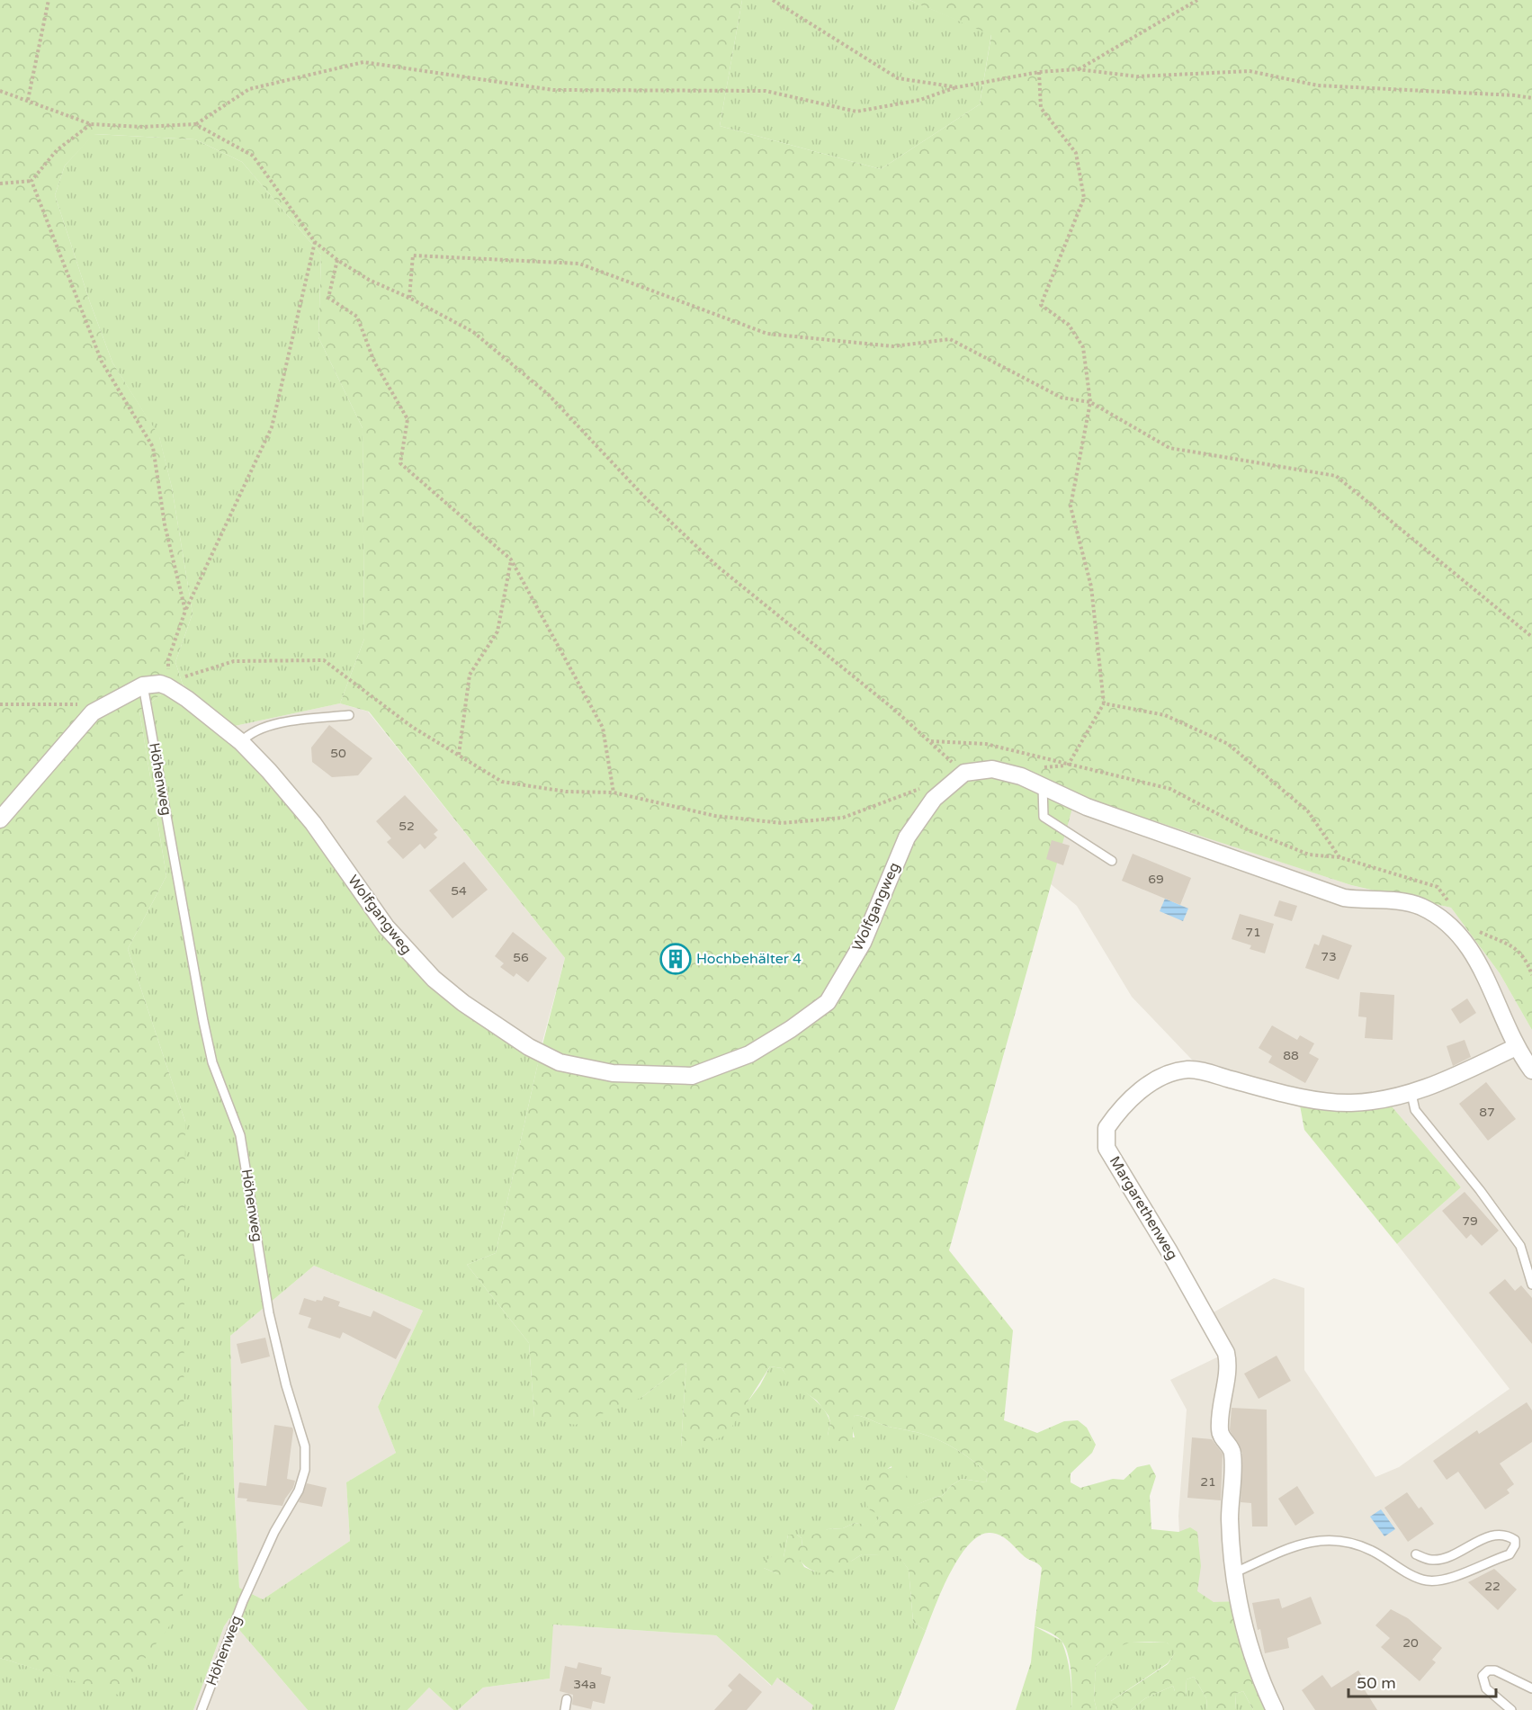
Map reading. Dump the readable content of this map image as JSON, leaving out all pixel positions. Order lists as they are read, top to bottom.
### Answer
{
  "streets": {
    "street": ["Wolfgangweg", "Margarethenweg"],
    "lane": ["Höhenweg"]
  },
  "places": {
    "building": ["Hochbehälter 4"]
  },
  "house_numbers": [
    "50",
    "52",
    "69",
    "54",
    "71",
    "73",
    "56",
    "88",
    "87",
    "79",
    "21",
    "22",
    "20",
    "34a"
  ],
  "scale_bar": "50 m"
}
